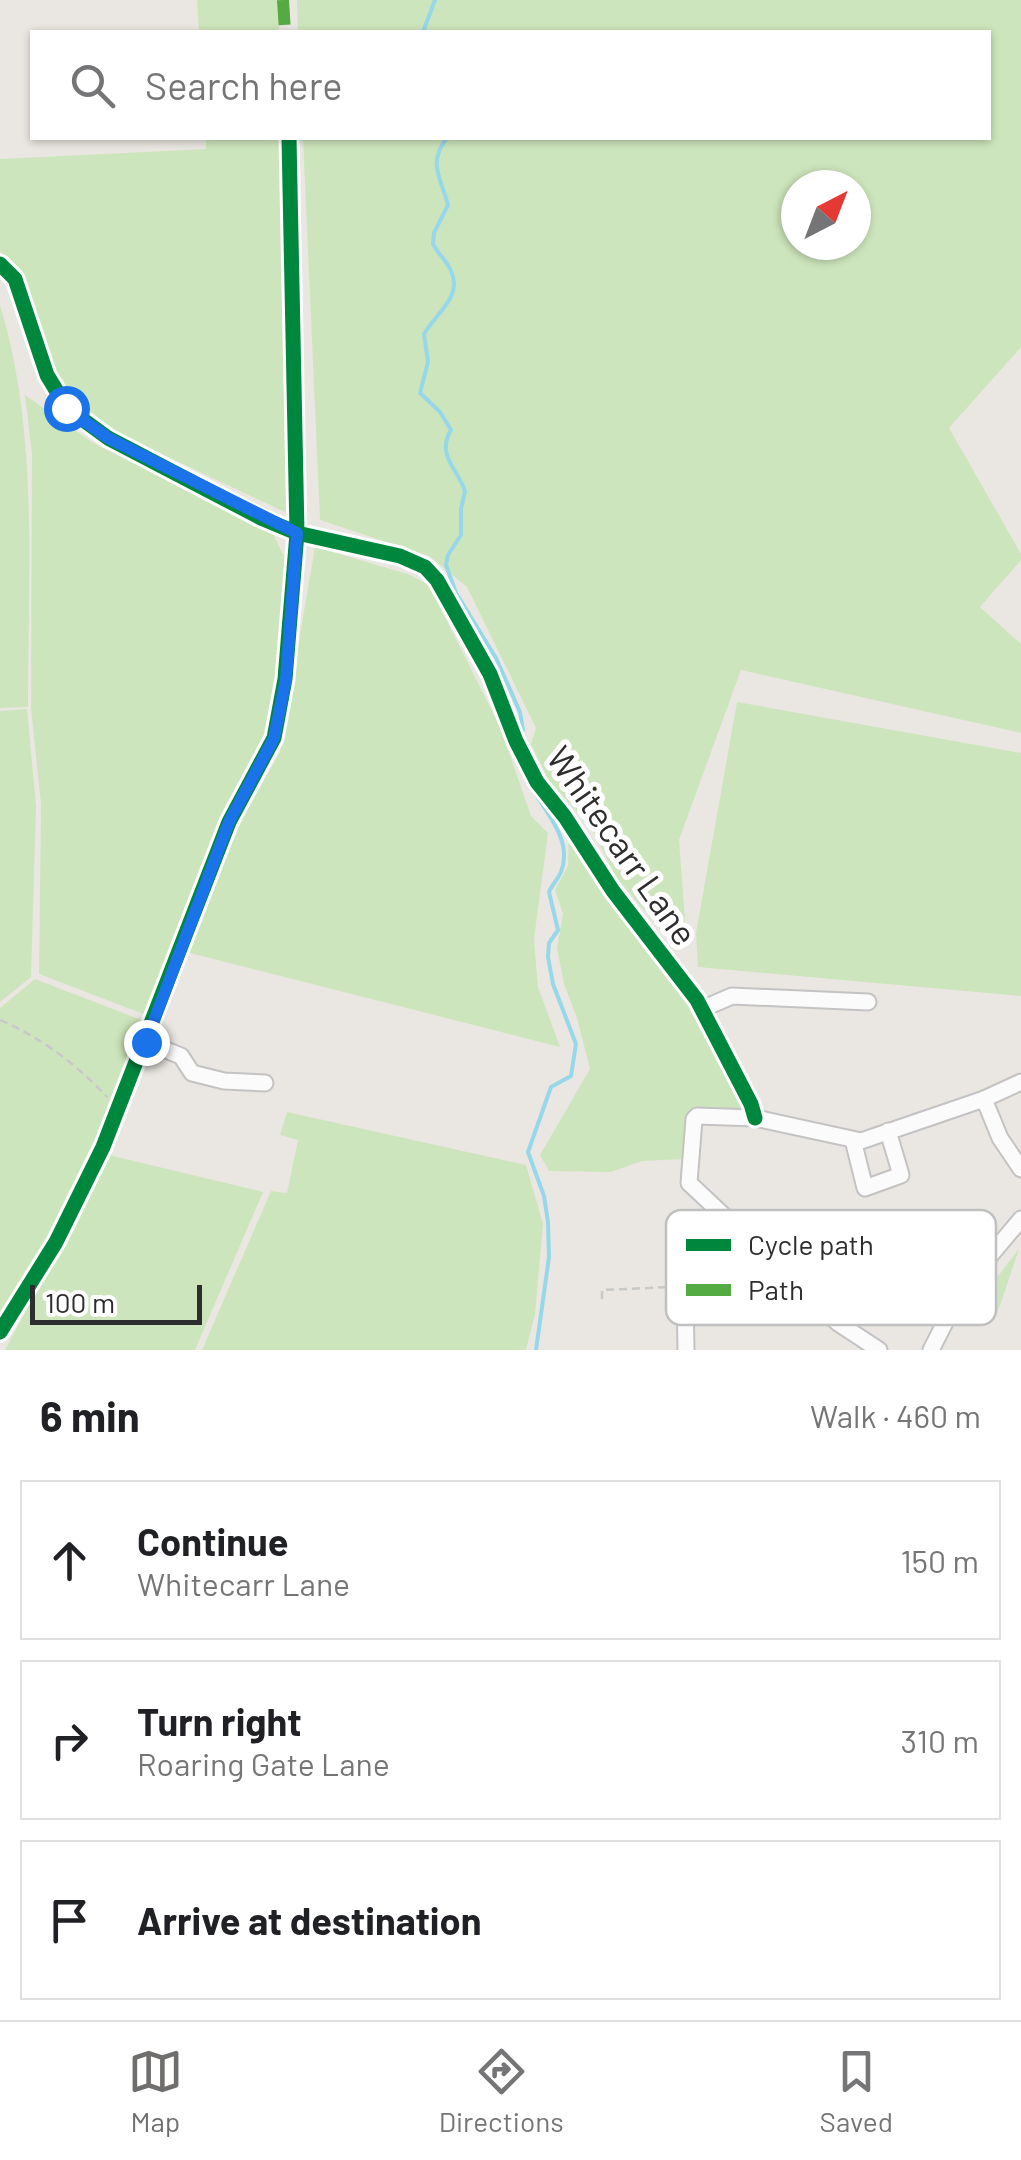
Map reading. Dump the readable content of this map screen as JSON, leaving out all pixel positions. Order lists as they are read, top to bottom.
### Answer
{
  "streets": {
    "street": ["Whitecarr Lane"]
  },
  "legend": ["Cycle path", "Path"],
  "scale_bar": "100 m",
  "north": "top right",
  "page": {
    "search": "Search here",
    "scale": "100 m",
    "heading": ["6 min", "Walk · 460 m"],
    "list": [
      ["Continue", "Whitecarr Lane", "150 m"],
      ["Turn right", "Roaring Gate Lane", "310 m"],
      "Arrive at destination"
    ],
    "nav": ["Map", "Directions", "Saved"]
  }
}
